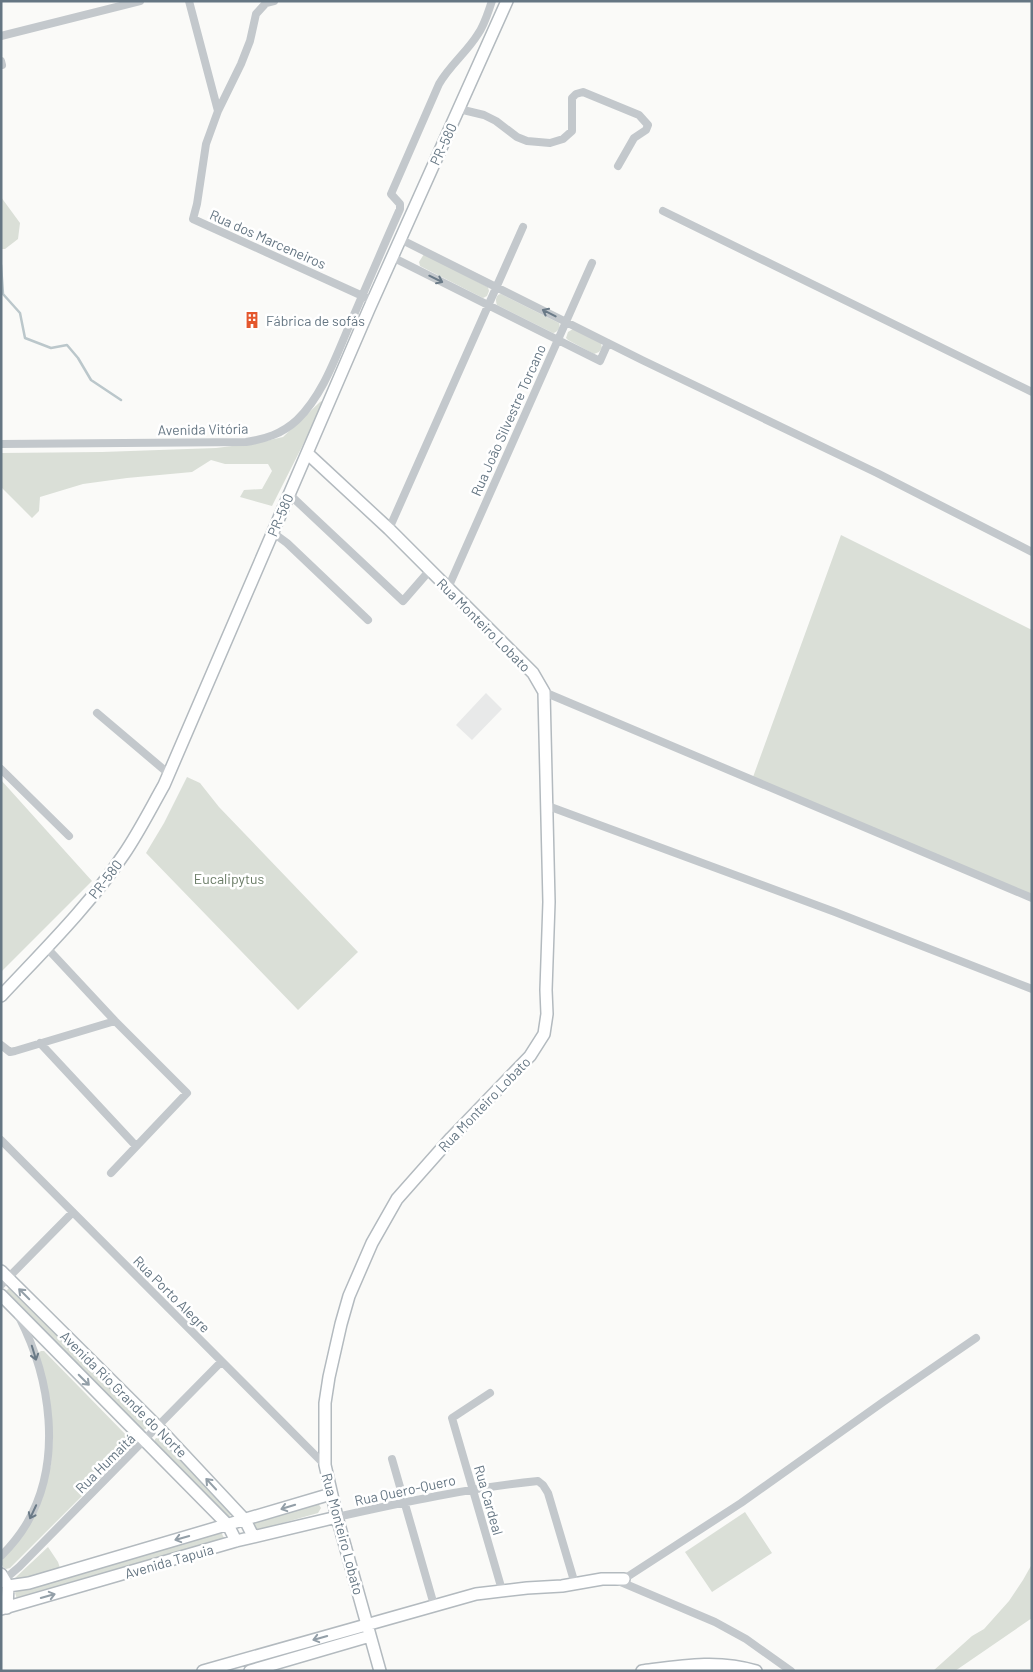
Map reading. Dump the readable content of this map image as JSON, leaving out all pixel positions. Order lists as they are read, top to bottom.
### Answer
{
  "streets": {
    "main road": [
      "PR-580",
      "Rua Monteiro Lobato",
      "Avenida Rio Grande do Norte",
      "Avenida Tapuia"
    ],
    "street": [
      "Rua dos Marceneiros",
      "Rua João Silvestre Torcano",
      "Avenida Vitória",
      "Rua Porto Alegre",
      "Rua Humaitá",
      "Rua Quero-Quero",
      "Rua Cardeal"
    ]
  },
  "crossings": [
    ["PR-580", "Rua dos Marceneiros"],
    ["PR-580", "Avenida Vitória"],
    ["PR-580", "Rua Monteiro Lobato"],
    ["Rua dos Marceneiros", "Avenida Vitória"],
    ["Rua João Silvestre Torcano", "Rua Monteiro Lobato"],
    ["Rua Monteiro Lobato", "Rua Porto Alegre"],
    ["Rua Monteiro Lobato", "Rua Quero-Quero"],
    ["Rua Monteiro Lobato", "Avenida Tapuia"],
    ["Rua Porto Alegre", "Rua Humaitá"],
    ["Avenida Rio Grande do Norte", "Rua Humaitá"],
    ["Avenida Rio Grande do Norte", "Avenida Tapuia"],
    ["Rua Humaitá", "Avenida Tapuia"],
    ["Rua Quero-Quero", "Rua Cardeal"],
    ["Rua Quero-Quero", "Avenida Tapuia"]
  ],
  "parks": ["Eucalipytus"],
  "places": {
    "building": ["Fábrica de sofás"]
  }
}
